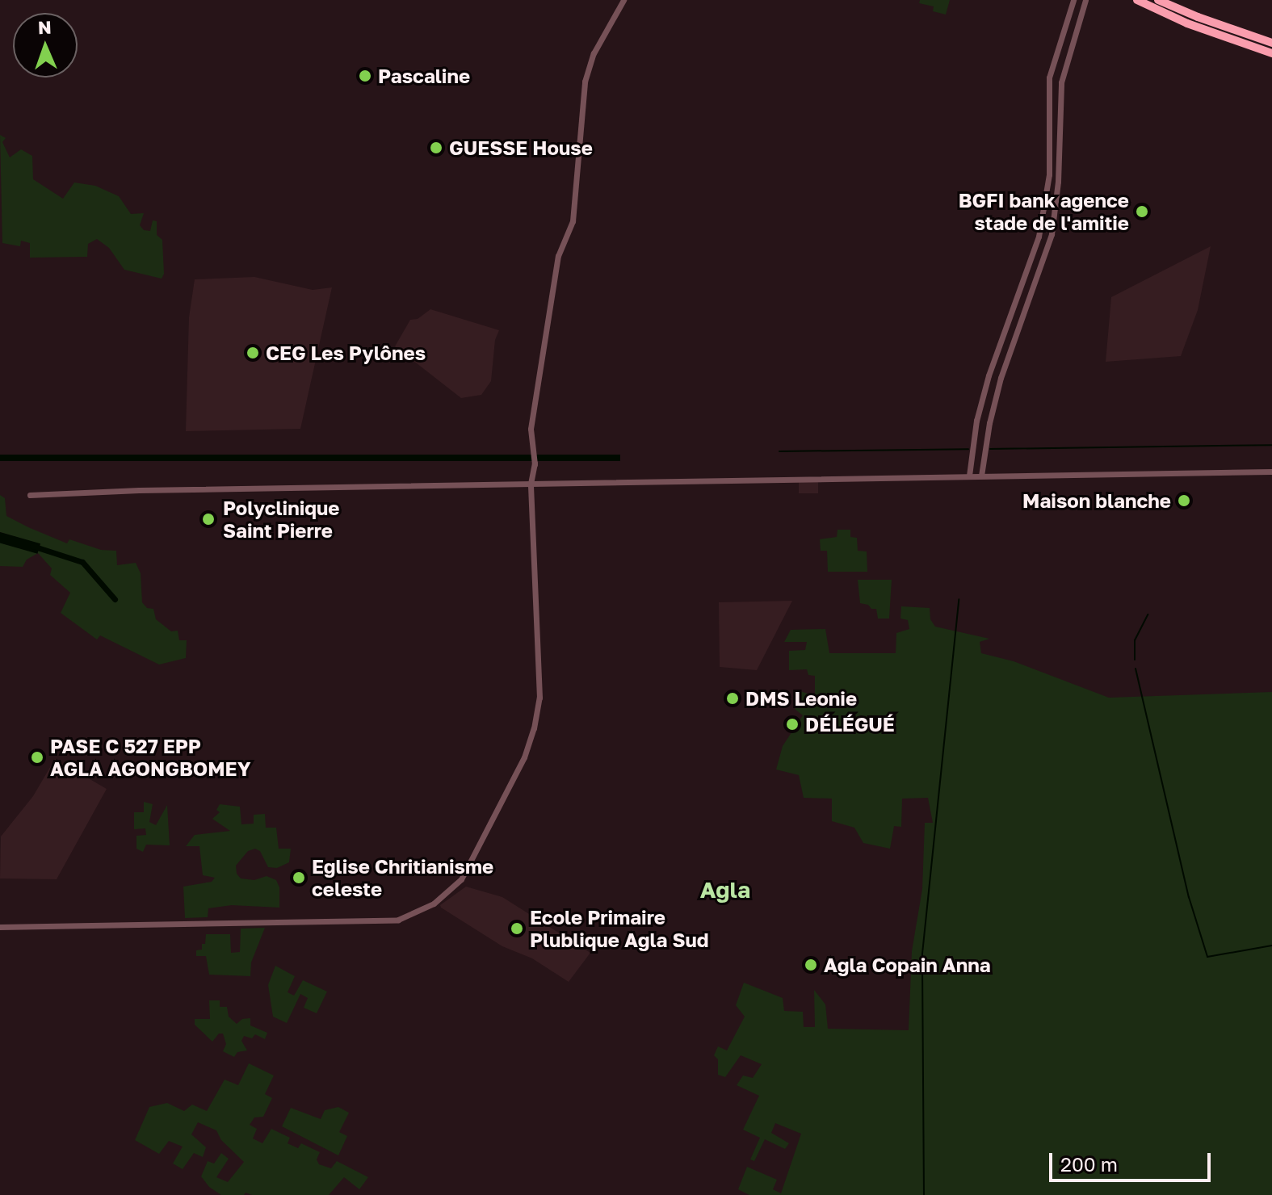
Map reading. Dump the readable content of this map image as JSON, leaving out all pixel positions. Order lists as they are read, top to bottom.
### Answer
{
  "districts": ["Agla"],
  "places": [
    "Pascaline",
    "GUESSE House",
    "BGFI bank agence stade de l'amitie",
    "CEG Les Pylônes",
    "Maison blanche",
    "Polyclinique Saint Pierre",
    "DMS Leonie",
    "DÉLÉGUÉ",
    "PASE C 527 EPP AGLA AGONGBOMEY",
    "Eglise Chritianisme celeste",
    "Ecole Primaire Plublique Agla Sud",
    "Agla Copain Anna"
  ],
  "scale_bar": "200 m",
  "north": "top"
}
